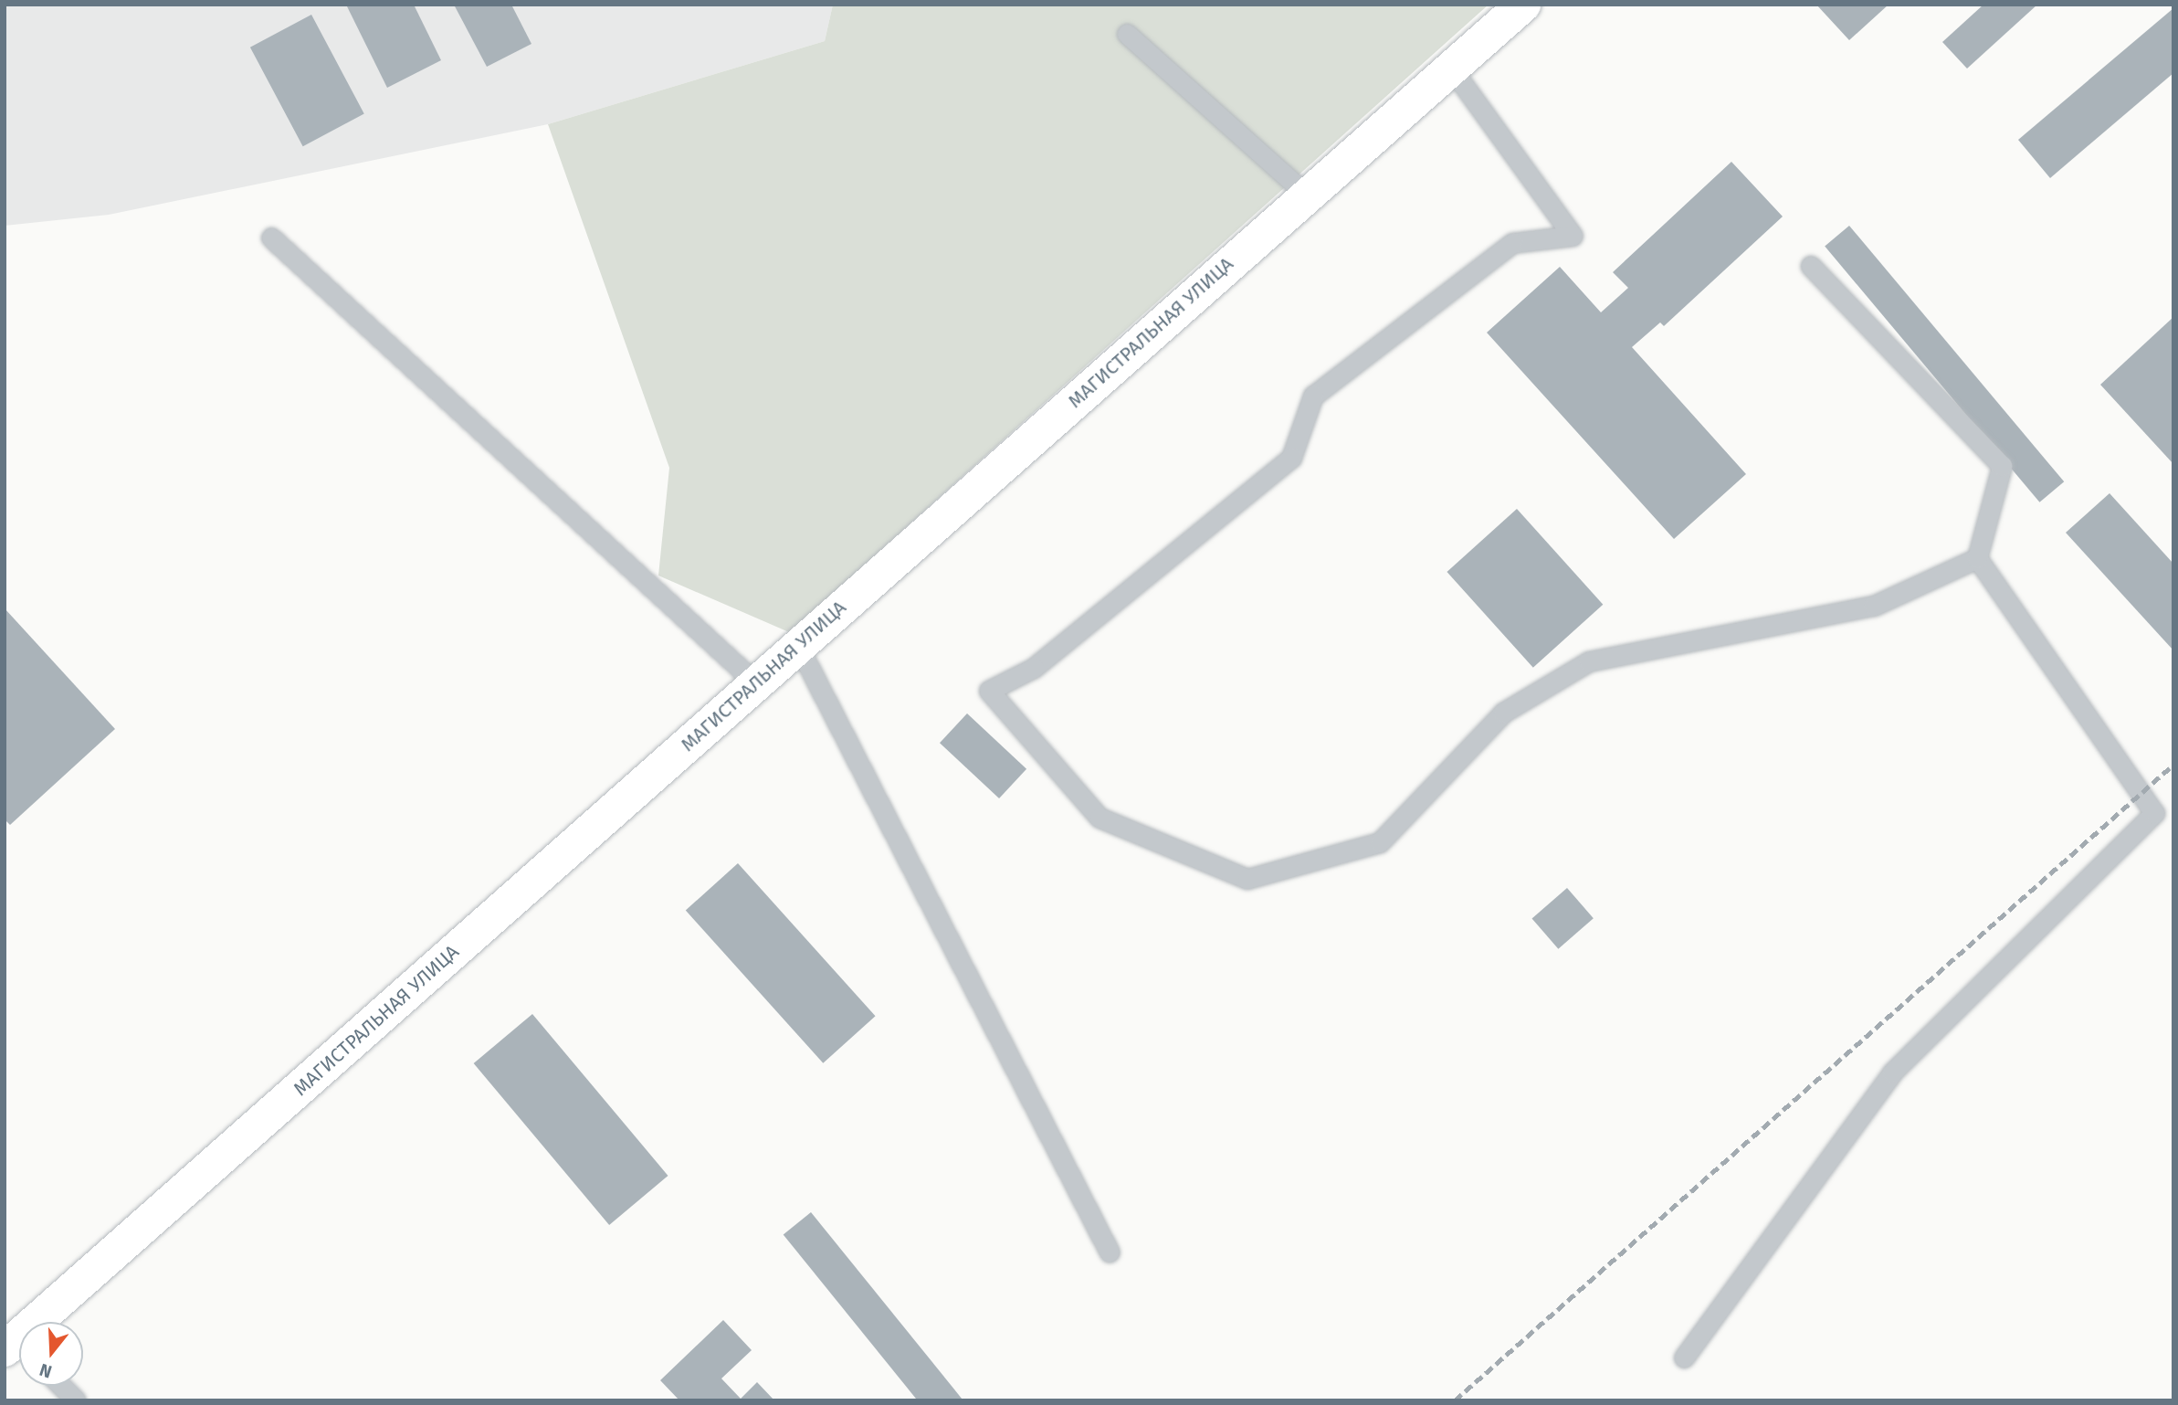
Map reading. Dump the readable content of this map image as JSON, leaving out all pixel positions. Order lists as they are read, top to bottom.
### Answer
{
  "streets": {
    "main road": ["МАГИСТРАЛЬНАЯ УЛИЦА"]
  },
  "north": "bottom"
}
